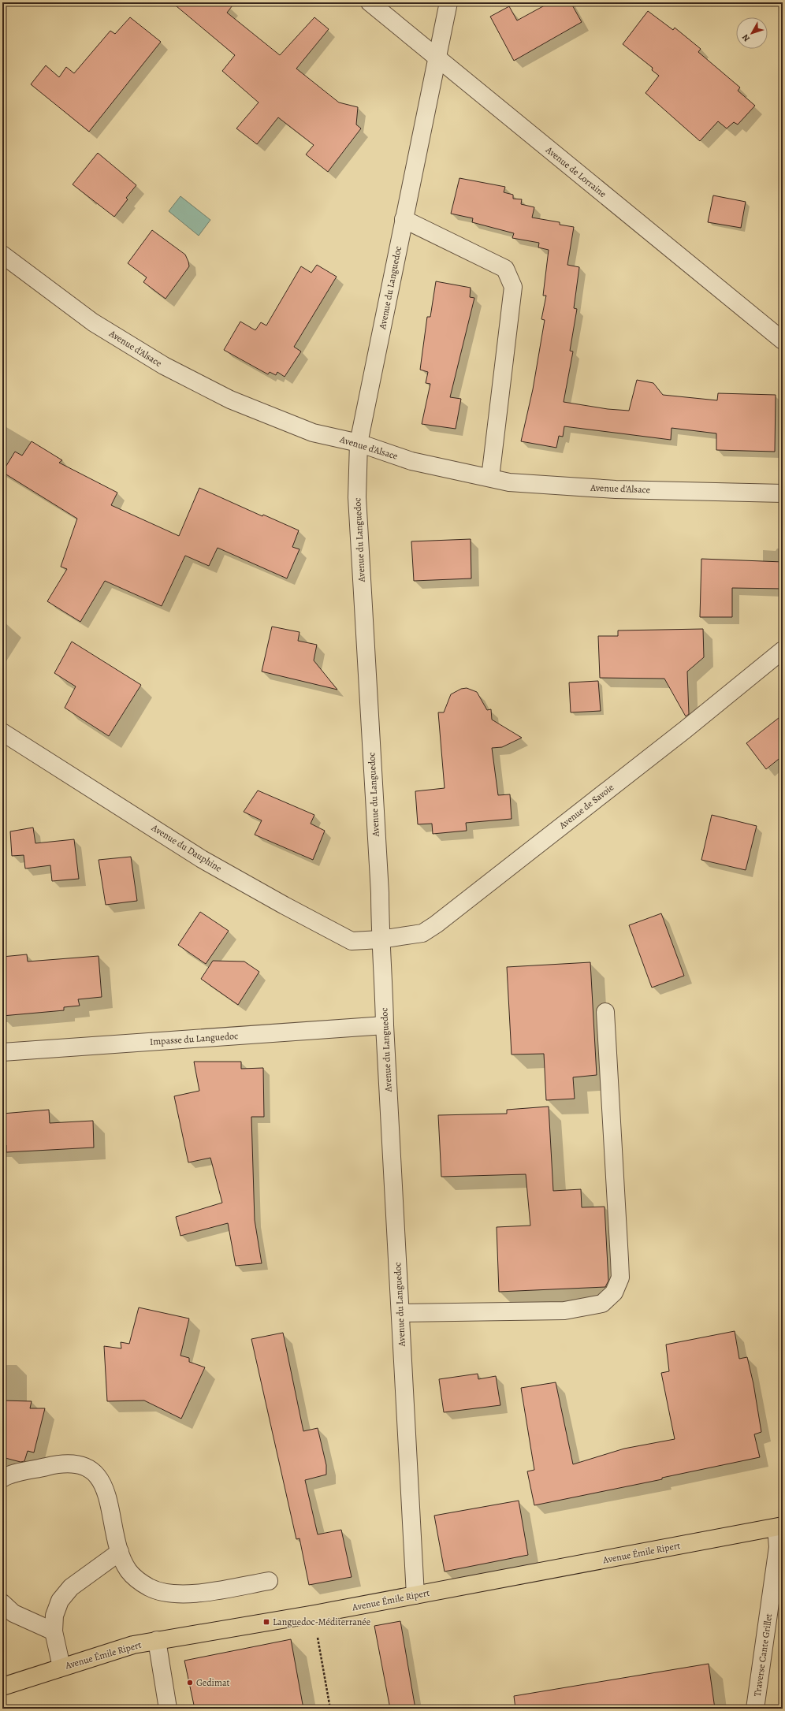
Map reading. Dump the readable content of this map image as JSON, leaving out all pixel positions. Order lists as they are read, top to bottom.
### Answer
{
  "streets": {
    "main road": ["Avenue Émile Ripert"],
    "street": [
      "Avenue de Lorraine",
      "Avenue du Languedoc",
      "Avenue d'Alsace",
      "Avenue de Savoie",
      "Avenue du Dauphine",
      "Impasse du Languedoc",
      "Traverse Cante Grillet"
    ]
  },
  "crossings": [
    ["Avenue de Lorraine", "Avenue du Languedoc"],
    ["Avenue du Languedoc", "Avenue d'Alsace"],
    ["Avenue du Languedoc", "Avenue de Savoie"],
    ["Avenue du Languedoc", "Avenue du Dauphine"],
    ["Avenue du Languedoc", "Impasse du Languedoc"],
    ["Avenue du Languedoc", "Avenue Émile Ripert"],
    ["Avenue de Savoie", "Avenue du Dauphine"],
    ["Avenue Émile Ripert", "Traverse Cante Grillet"]
  ],
  "places": {
    "transit": ["Languedoc-Méditerranée"],
    "other": ["Gedimat"]
  },
  "north": "bottom left"
}
